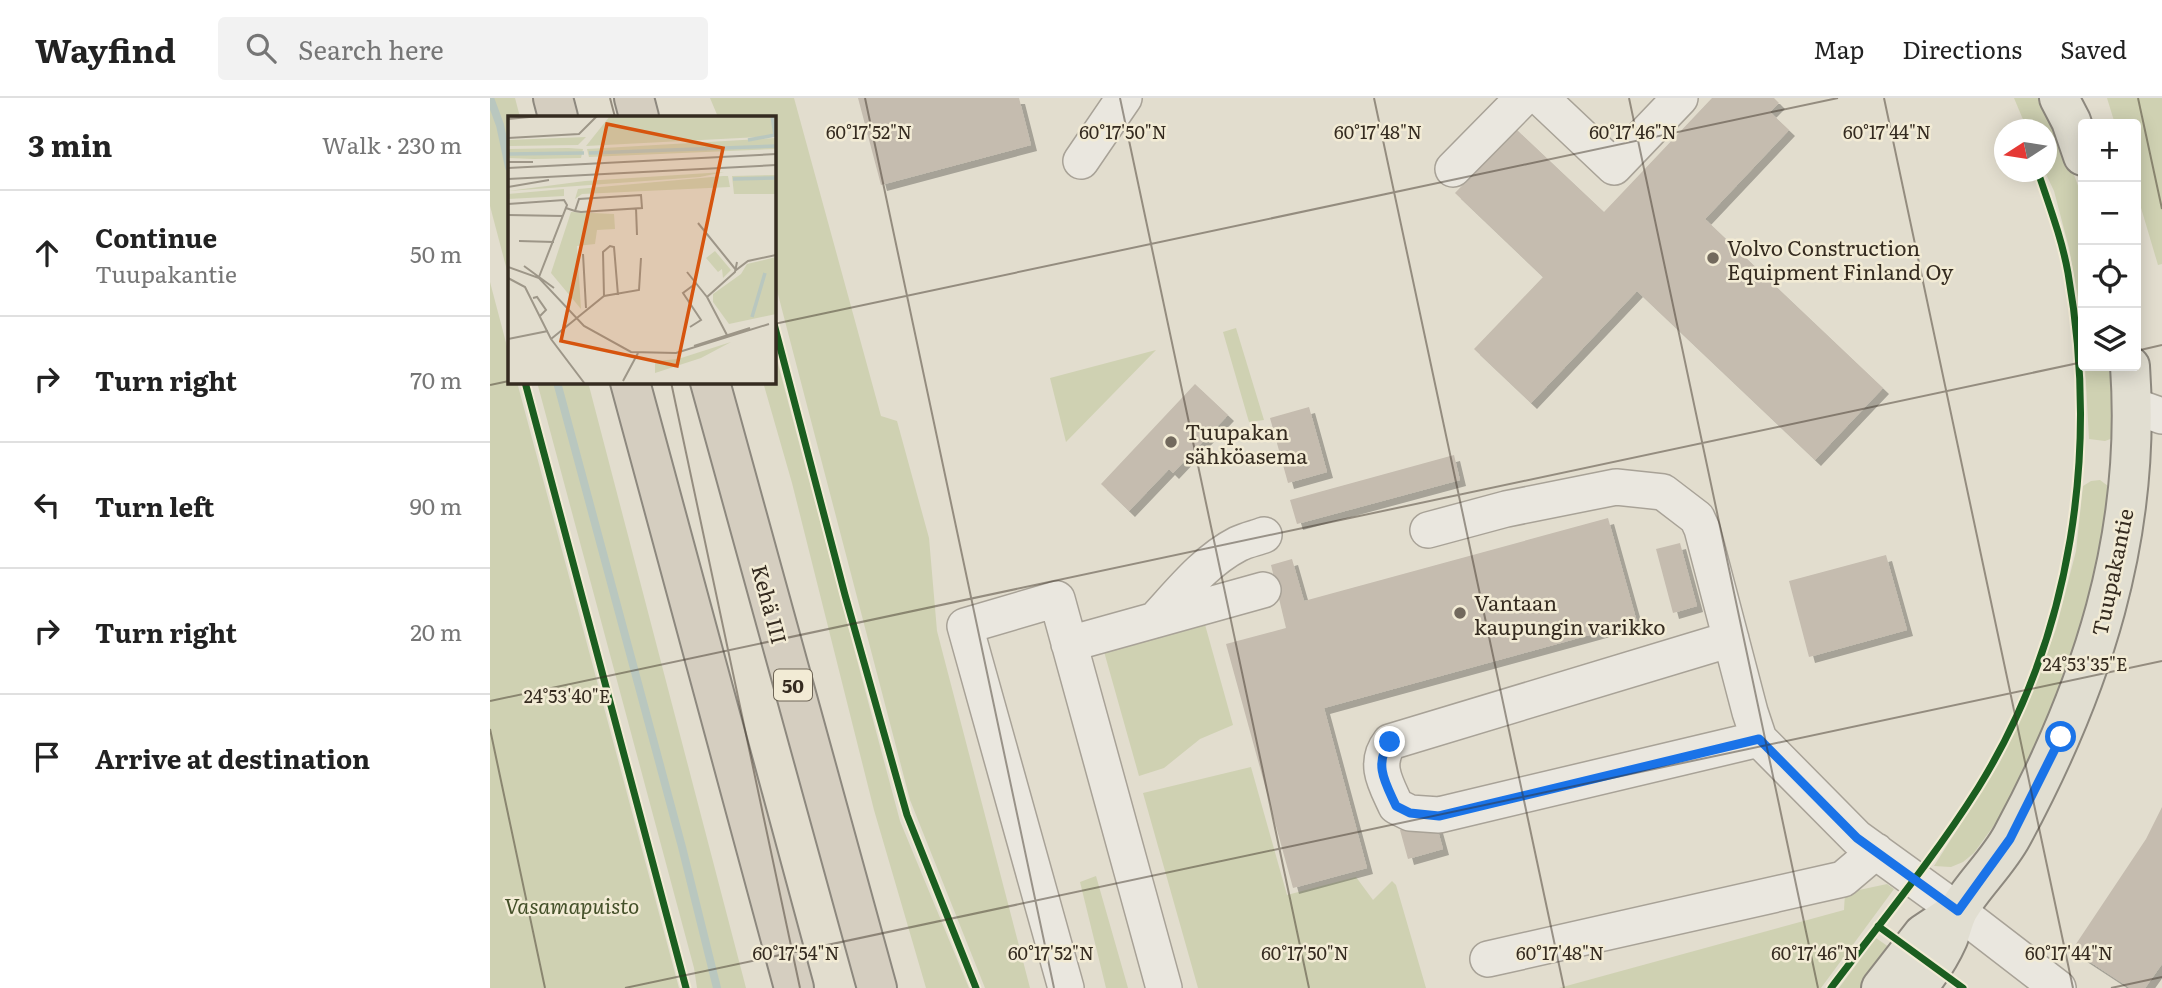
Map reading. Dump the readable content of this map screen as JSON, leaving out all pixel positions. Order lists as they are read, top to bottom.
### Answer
{
  "streets": {
    "highway": ["Kehä III", "50"],
    "main road": ["Tuupakantie"]
  },
  "parks": ["Vasamapuisto"],
  "places": ["Volvo Construction Equipment Finland Oy", "Tuupakan sähköasema", "Vantaan kaupungin varikko"],
  "north": "left",
  "page": {
    "header": "Wayfind",
    "search": "Search here",
    "nav": ["Map", "Directions", "Saved"],
    "heading": ["3 min", "Walk · 230 m"],
    "map_buttons": ["+", "−"],
    "list": [
      ["Continue", "Tuupakantie", "50 m"],
      ["Turn right", "70 m"],
      ["Turn left", "90 m"],
      ["Turn right", "20 m"],
      "Arrive at destination"
    ]
  },
  "coordinates": [
    "60°17'52\"N",
    "60°17'50\"N",
    "60°17'48\"N",
    "60°17'46\"N",
    "60°17'44\"N",
    "24°53'35\"E",
    "24°53'40\"E",
    "60°17'54\"N"
  ]
}
